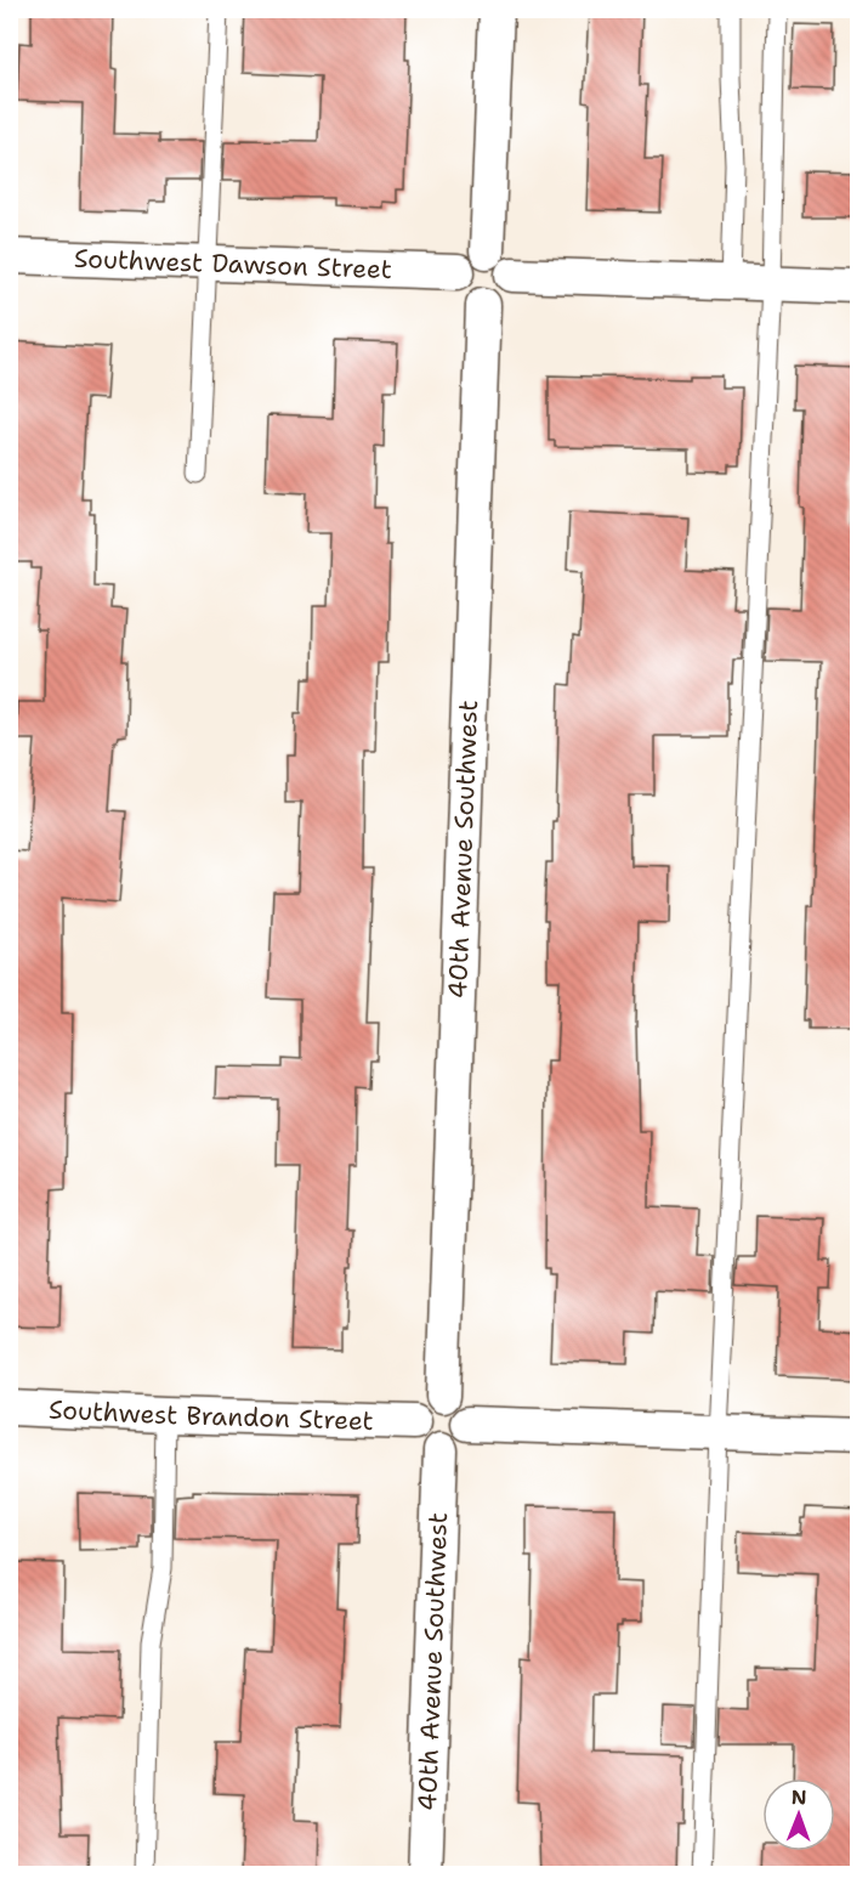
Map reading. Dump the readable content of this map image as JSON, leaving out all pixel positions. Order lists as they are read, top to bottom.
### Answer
{
  "streets": {
    "street": ["Southwest Dawson Street", "40th Avenue Southwest", "Southwest Brandon Street"]
  },
  "crossings": [
    ["Southwest Dawson Street", "40th Avenue Southwest"],
    ["40th Avenue Southwest", "Southwest Brandon Street"]
  ],
  "north": "top"
}
